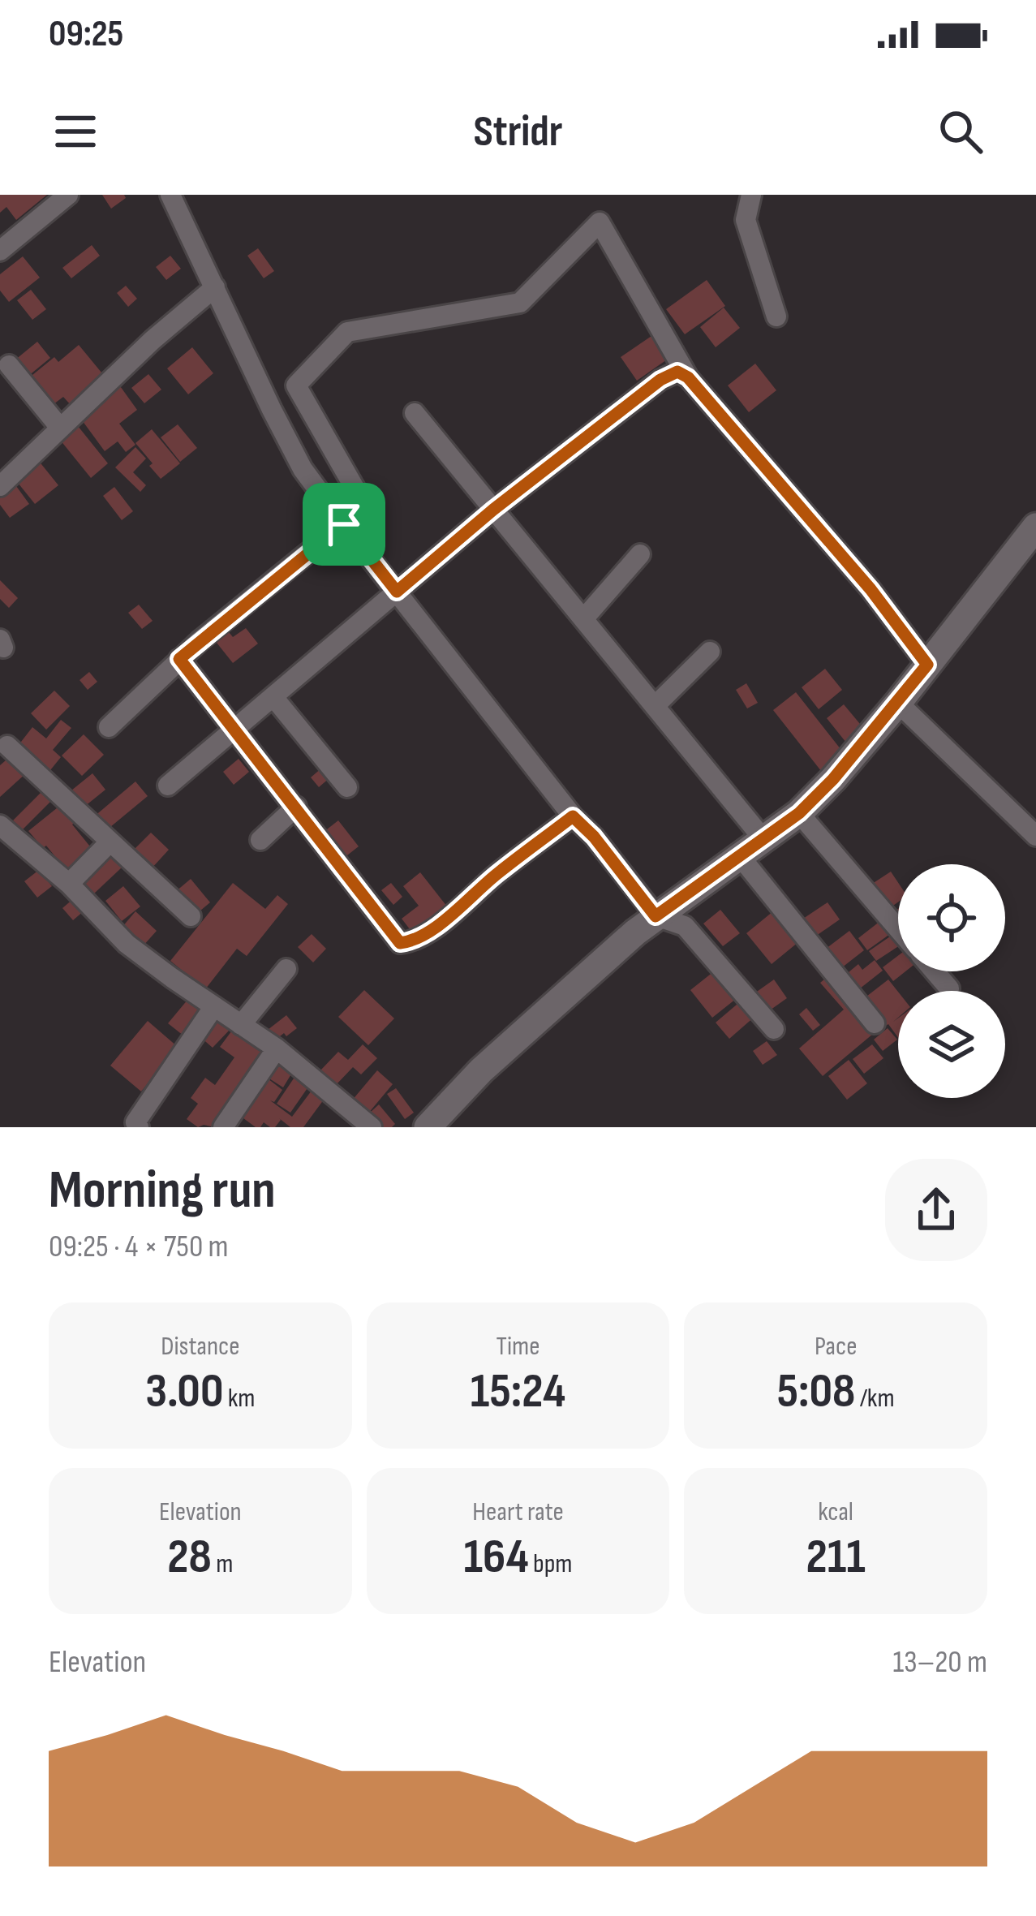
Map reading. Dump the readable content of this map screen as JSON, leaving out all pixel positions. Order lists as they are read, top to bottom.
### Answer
{
  "page": {
    "status": "09:25",
    "header": "Stridr",
    "heading": ["Morning run", "09:25 · 4 × 750 m"],
    "stats": [
      ["Distance", "3.00 km"],
      ["Time", "15:24"],
      ["Pace", "5:08 /km"],
      ["Elevation", "28 m"],
      ["Heart rate", "164 bpm"],
      ["kcal", "211"]
    ],
    "chart": ["Elevation", "13–20 m"]
  }
}
